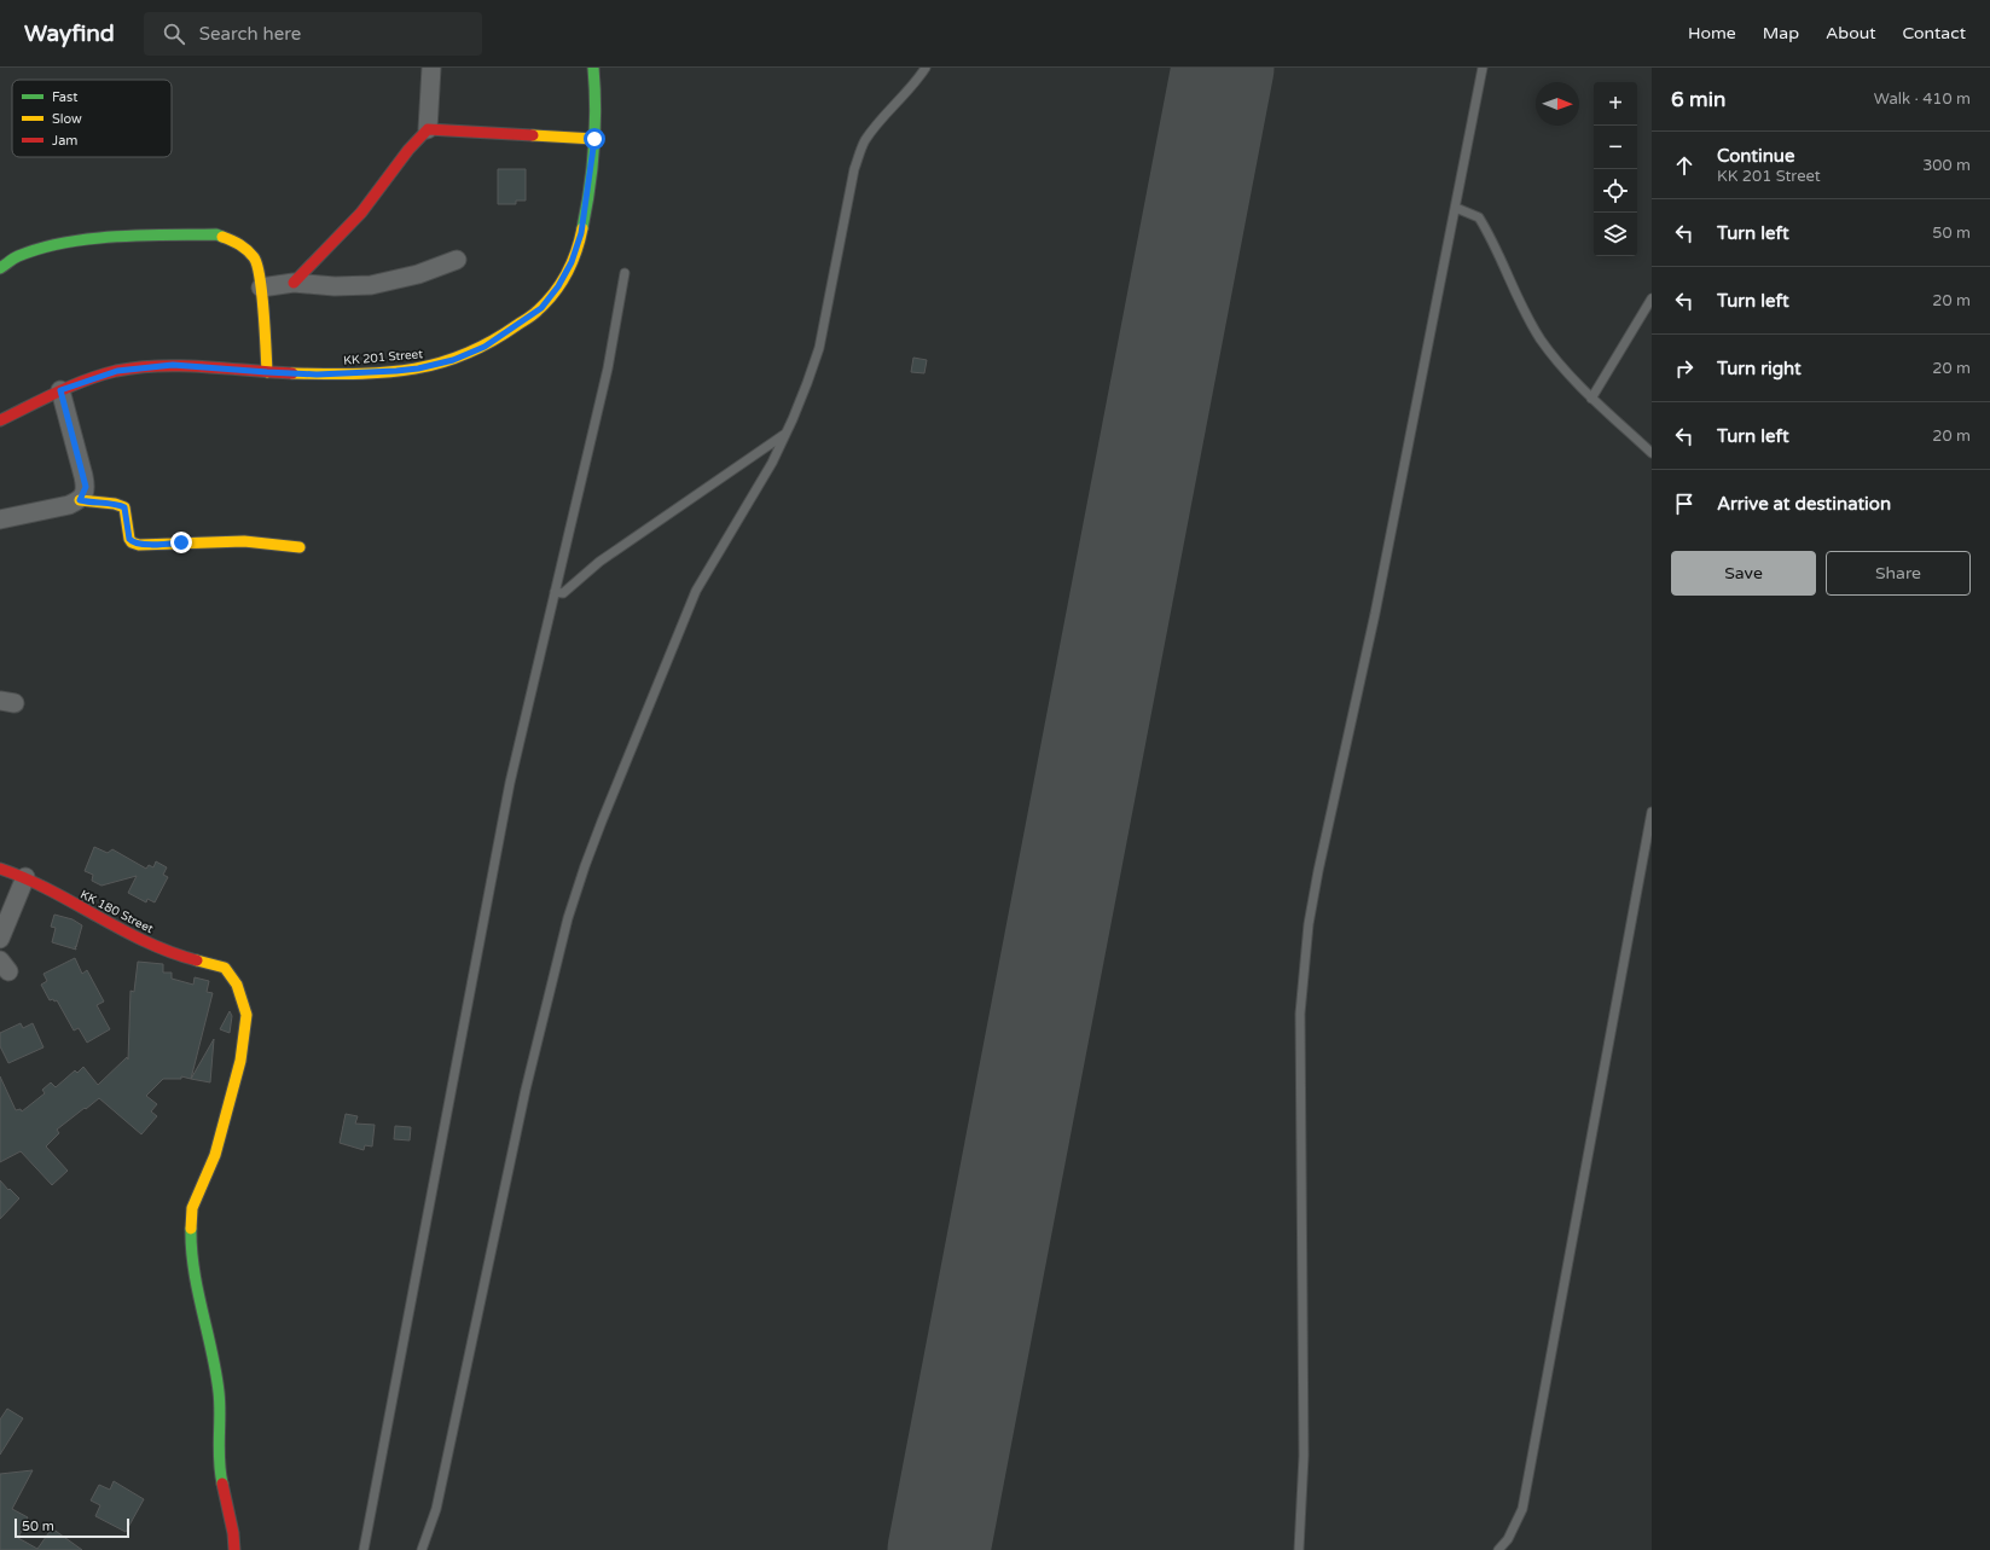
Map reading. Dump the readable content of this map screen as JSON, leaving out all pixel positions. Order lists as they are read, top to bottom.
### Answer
{
  "streets": {
    "street": ["KK 201 Street", "KK 180 Street"]
  },
  "legend": ["Fast", "Slow", "Jam"],
  "scale_bar": "50 m",
  "north": "right",
  "page": {
    "header": "Wayfind",
    "search": "Search here",
    "nav": [
      "Home",
      "Map",
      "About",
      "Contact"
    ],
    "heading": ["6 min", "Walk · 410 m"],
    "map_buttons": ["+", "−"],
    "list": [
      ["Continue", "KK 201 Street", "300 m"],
      ["Turn left", "50 m"],
      ["Turn left", "20 m"],
      ["Turn right", "20 m"],
      ["Turn left", "20 m"],
      "Arrive at destination"
    ],
    "buttons": ["Save", "Share"],
    "scale": "50 m"
  }
}
